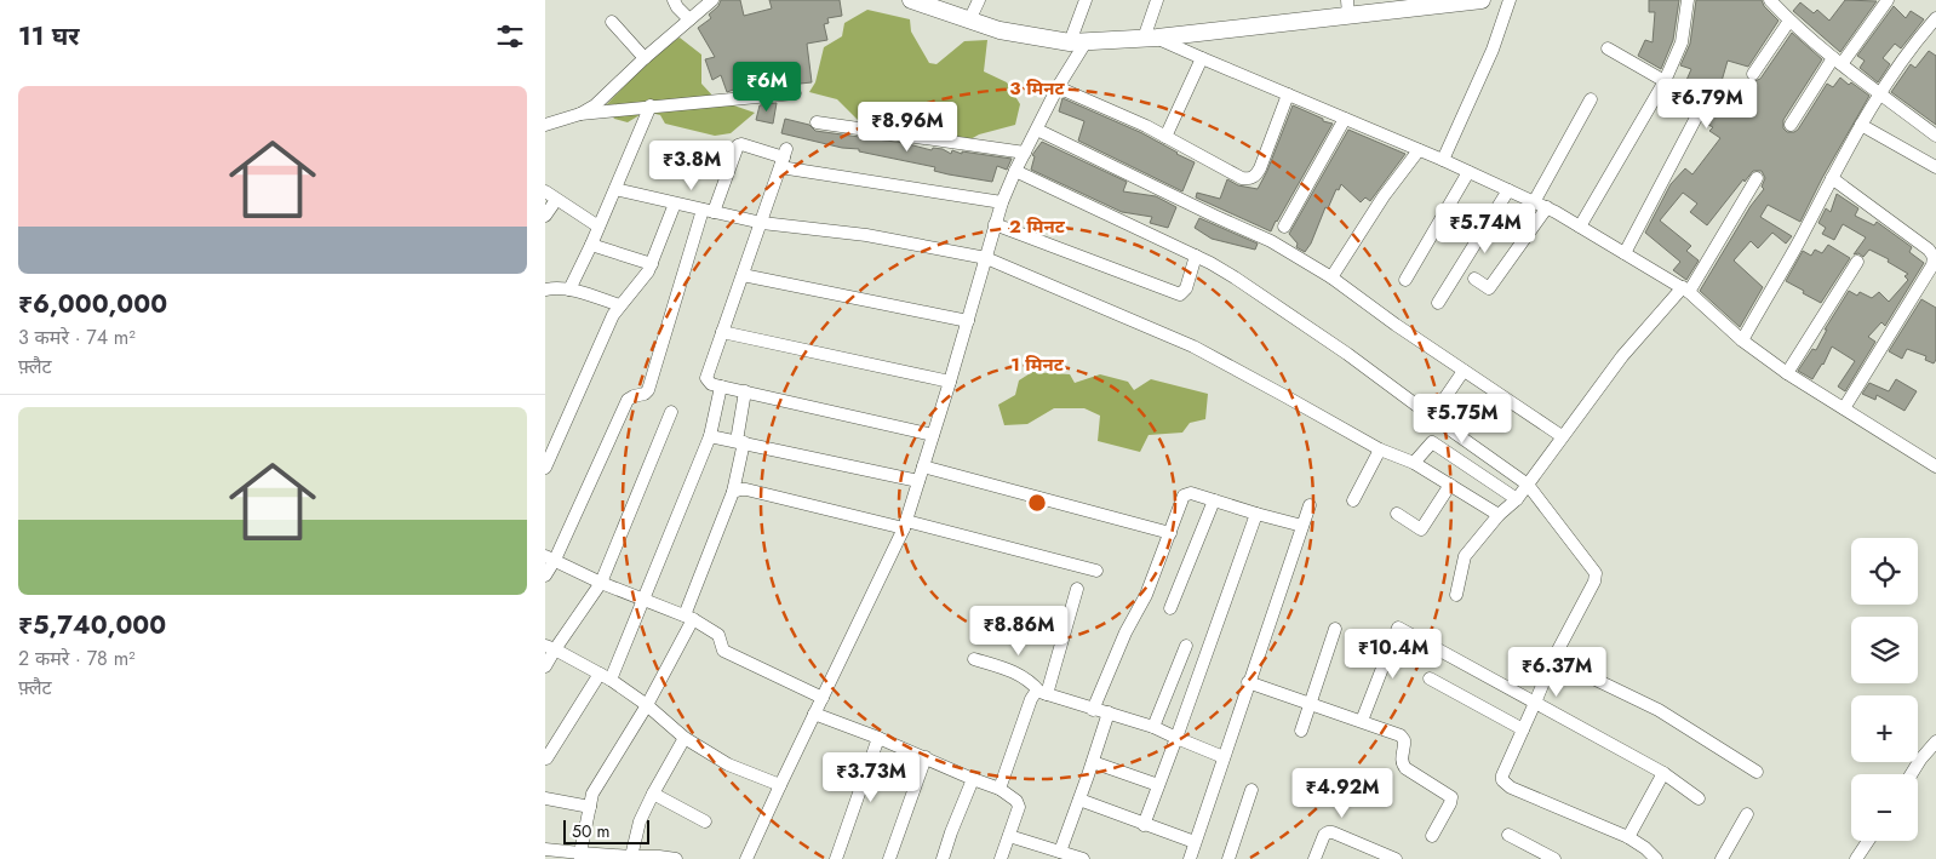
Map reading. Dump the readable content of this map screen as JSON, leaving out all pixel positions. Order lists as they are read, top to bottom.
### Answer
{
  "scale_bar": "50 m",
  "page": {
    "heading": "11 घर",
    "price": [
      "₹6M",
      "₹6.79M",
      "₹8.96M",
      "₹3.8M",
      "₹5.74M",
      "₹5.75M",
      "₹8.86M",
      "₹10.4M",
      "₹6.37M",
      "₹3.73M",
      "₹4.92M"
    ],
    "list": [
      {
        "name": "₹6,000,000",
        "note": "3 कमरे · 74 m² · फ़्लैट"
      },
      {
        "name": "₹5,740,000",
        "note": "2 कमरे · 78 m² · फ़्लैट"
      }
    ],
    "map_buttons": ["+", "−"],
    "scale": "50 m"
  },
  "rings": ["3 मिनट", "2 मिनट", "1 मिनट"]
}
